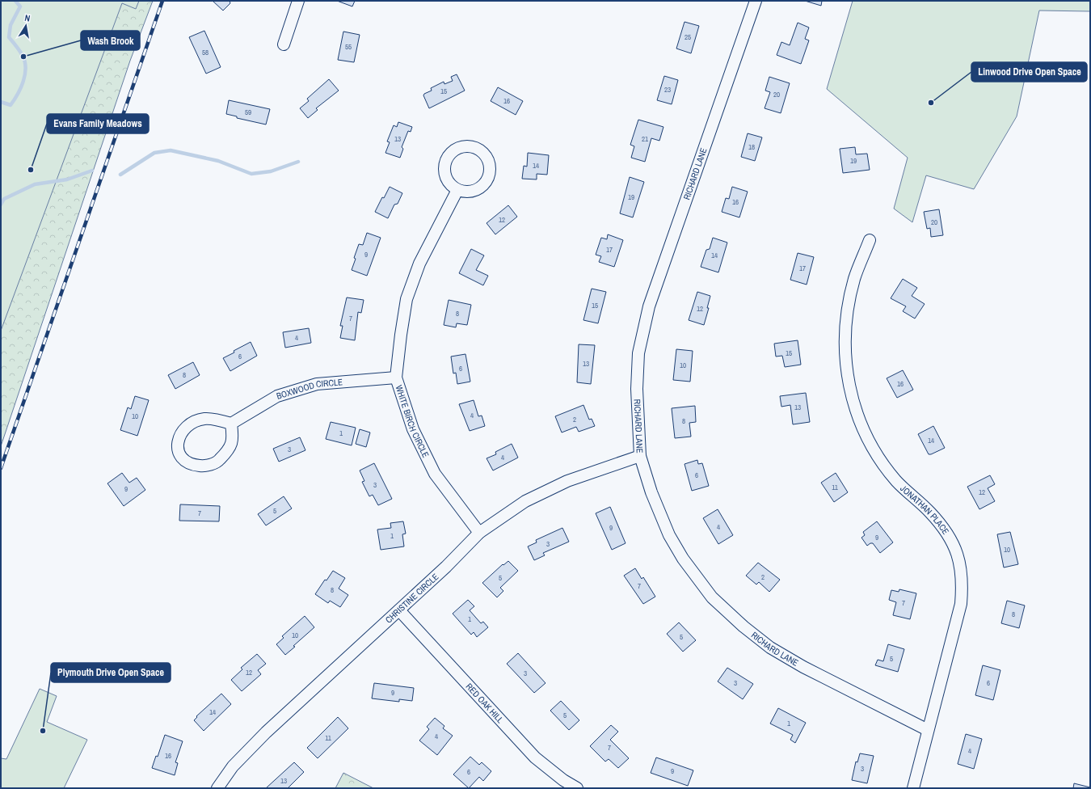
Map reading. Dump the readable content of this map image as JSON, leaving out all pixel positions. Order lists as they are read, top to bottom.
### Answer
{
  "streets": {
    "street": [
      "RICHARD LANE",
      "BOXWOOD CIRCLE",
      "WHITE BIRCH CIRCLE",
      "JONATHAN PLACE",
      "CHRISTINE CIRCLE",
      "RED OAK HILL"
    ]
  },
  "crossings": [
    ["RICHARD LANE", "JONATHAN PLACE"],
    ["RICHARD LANE", "CHRISTINE CIRCLE"],
    ["BOXWOOD CIRCLE", "WHITE BIRCH CIRCLE"],
    ["WHITE BIRCH CIRCLE", "CHRISTINE CIRCLE"],
    ["CHRISTINE CIRCLE", "RED OAK HILL"]
  ],
  "places": [
    "Wash Brook",
    "Linwood Drive Open Space",
    "Evans Family Meadows",
    "Plymouth Drive Open Space"
  ],
  "house_numbers": [
    "25",
    "55",
    "58",
    "23",
    "15",
    "20",
    "16",
    "59",
    "13",
    "21",
    "18",
    "19",
    "14",
    "19",
    "16",
    "12",
    "20",
    "17",
    "9",
    "14",
    "17",
    "15",
    "12",
    "8",
    "7",
    "4",
    "15",
    "6",
    "13",
    "10",
    "6",
    "8",
    "16",
    "13",
    "4",
    "10",
    "2",
    "8",
    "1",
    "14",
    "3",
    "4",
    "6",
    "3",
    "11",
    "9",
    "12",
    "5",
    "7",
    "4",
    "9",
    "1",
    "9",
    "3",
    "10",
    "2",
    "5",
    "7",
    "8",
    "7",
    "8",
    "1",
    "10",
    "5",
    "5",
    "12",
    "3",
    "3",
    "6",
    "9",
    "14",
    "5",
    "1",
    "4",
    "11",
    "7",
    "4",
    "16",
    "3",
    "9",
    "6",
    "13"
  ],
  "north": "top"
}
